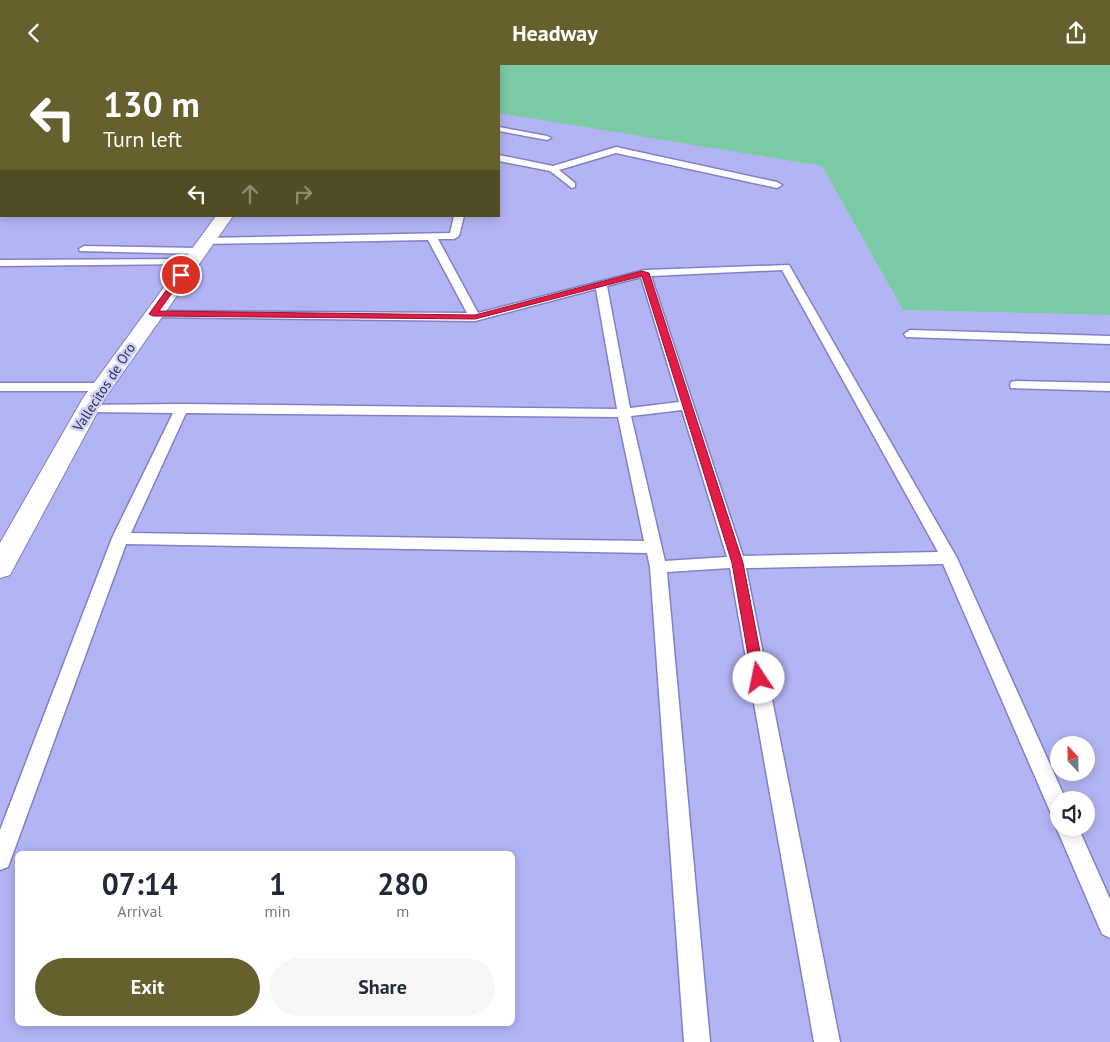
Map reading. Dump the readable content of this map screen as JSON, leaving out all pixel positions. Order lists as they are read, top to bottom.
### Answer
{
  "streets": {
    "street": ["Vallecitos de Oro"]
  },
  "north": "top",
  "page": {
    "header": "Headway",
    "turn": ["130 m", "Turn left"],
    "eta": [
      "07:14",
      "Arrival",
      "1",
      "min",
      "280",
      "m"
    ],
    "buttons": ["Exit", "Share"]
  }
}
